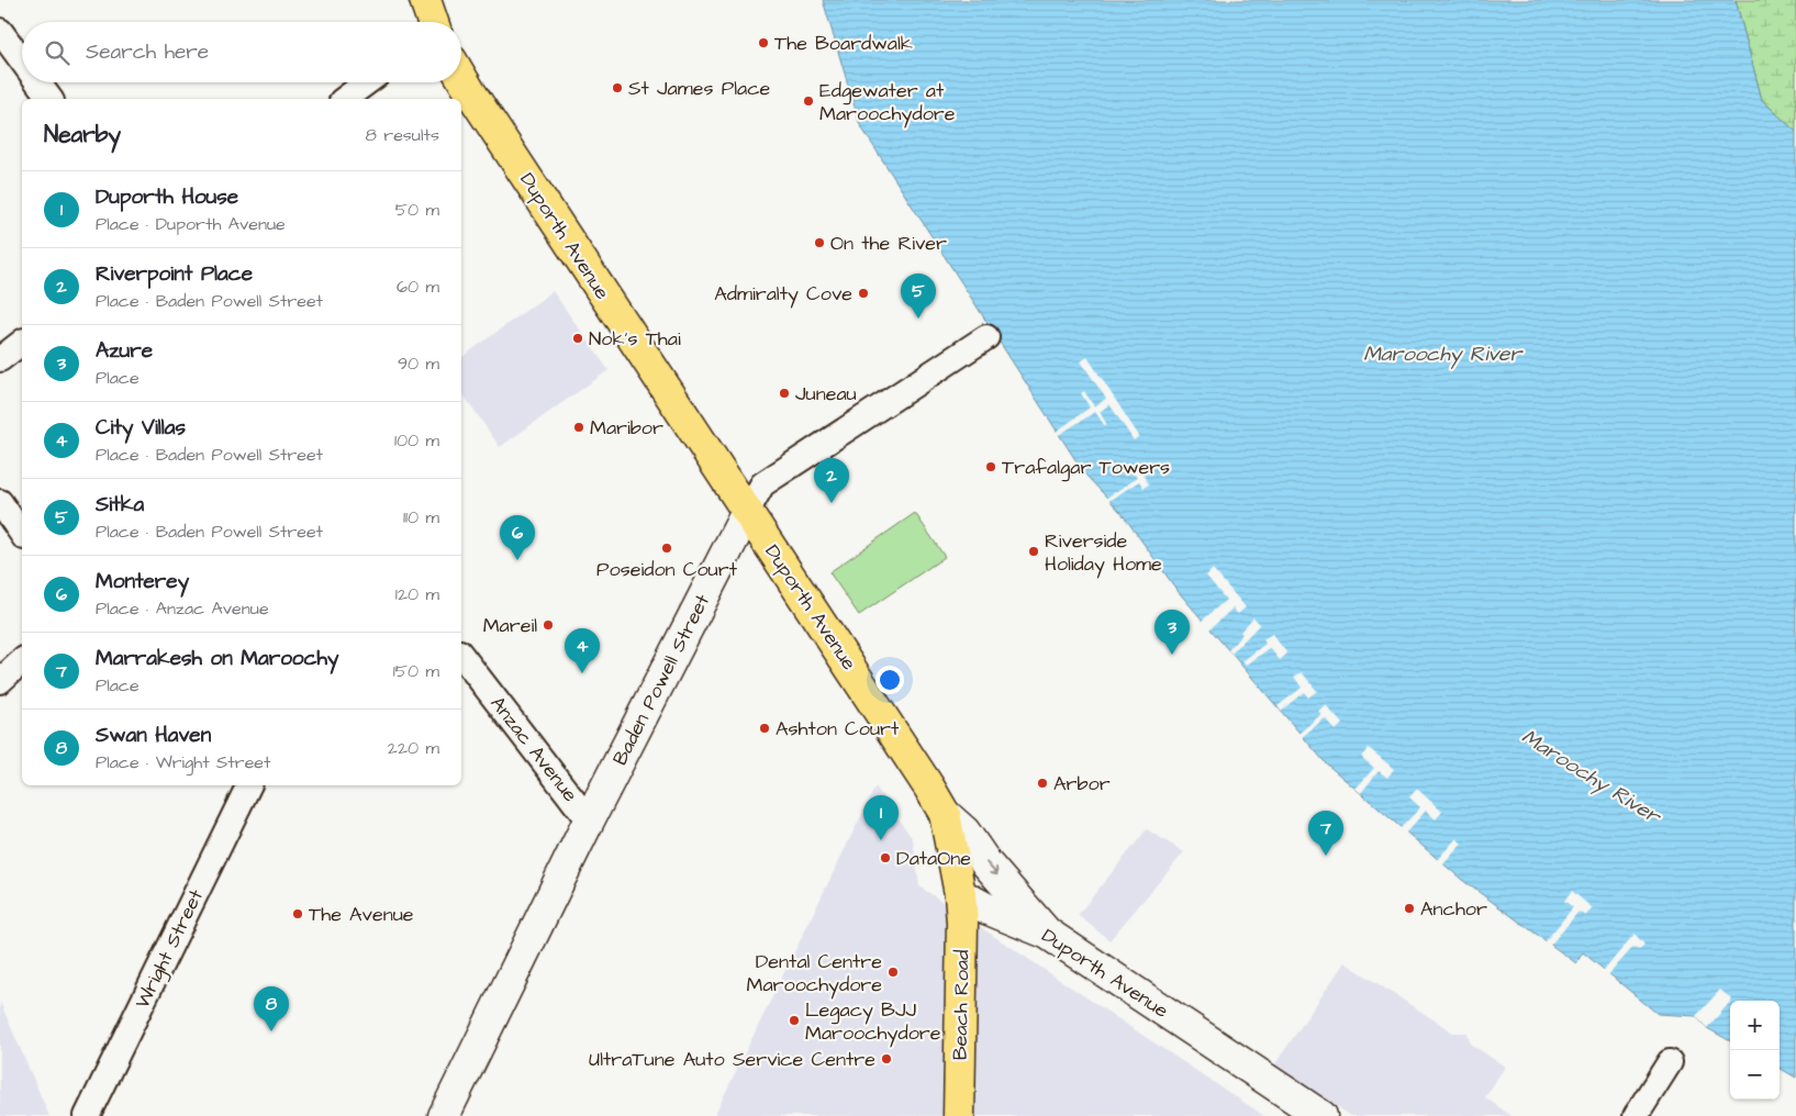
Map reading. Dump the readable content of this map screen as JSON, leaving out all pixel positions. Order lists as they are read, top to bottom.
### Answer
{
  "streets": {
    "main road": ["Duporth Avenue", "Beach Road"],
    "street": ["Baden Powell Street", "Anzac Avenue", "Wright Street"]
  },
  "crossings": [
    ["Duporth Avenue", "Baden Powell Street"],
    ["Duporth Avenue", "Beach Road"],
    ["Baden Powell Street", "Anzac Avenue"]
  ],
  "water": ["Maroochy River"],
  "places": [
    "The Boardwalk",
    "St James Place",
    "Edgewater at Maroochydore",
    "On the River",
    "Admiralty Cove",
    "Nok's Thai",
    "Juneau",
    "Maribor",
    "Trafalgar Towers",
    "Poseidon Court",
    "Riverside Holiday Home",
    "Mareil",
    "Ashton Court",
    "Arbor",
    "DataOne",
    "Anchor",
    "The Avenue",
    "Dental Centre Maroochydore",
    "Legacy BJJ Maroochydore",
    "UltraTune Auto Service Centre"
  ],
  "page": {
    "search": "Search here",
    "heading": ["Nearby", "8 results"],
    "list": [
      {
        "mark": "1",
        "name": "Duporth House",
        "note": "Place · Duporth Avenue",
        "value": "50 m"
      },
      {
        "mark": "2",
        "name": "Riverpoint Place",
        "note": "Place · Baden Powell Street",
        "value": "60 m"
      },
      {
        "mark": "3",
        "name": "Azure",
        "note": "Place",
        "value": "90 m"
      },
      {
        "mark": "4",
        "name": "City Villas",
        "note": "Place · Baden Powell Street",
        "value": "100 m"
      },
      {
        "mark": "5",
        "name": "Sitka",
        "note": "Place · Baden Powell Street",
        "value": "110 m"
      },
      {
        "mark": "6",
        "name": "Monterey",
        "note": "Place · Anzac Avenue",
        "value": "120 m"
      },
      {
        "mark": "7",
        "name": "Marrakesh on Maroochy",
        "note": "Place",
        "value": "150 m"
      },
      {
        "mark": "8",
        "name": "Swan Haven",
        "note": "Place · Wright Street",
        "value": "220 m"
      }
    ],
    "pins": [
      "5",
      "2",
      "6",
      "3",
      "4",
      "1",
      "7",
      "8"
    ],
    "map_buttons": ["+", "−"]
  }
}
